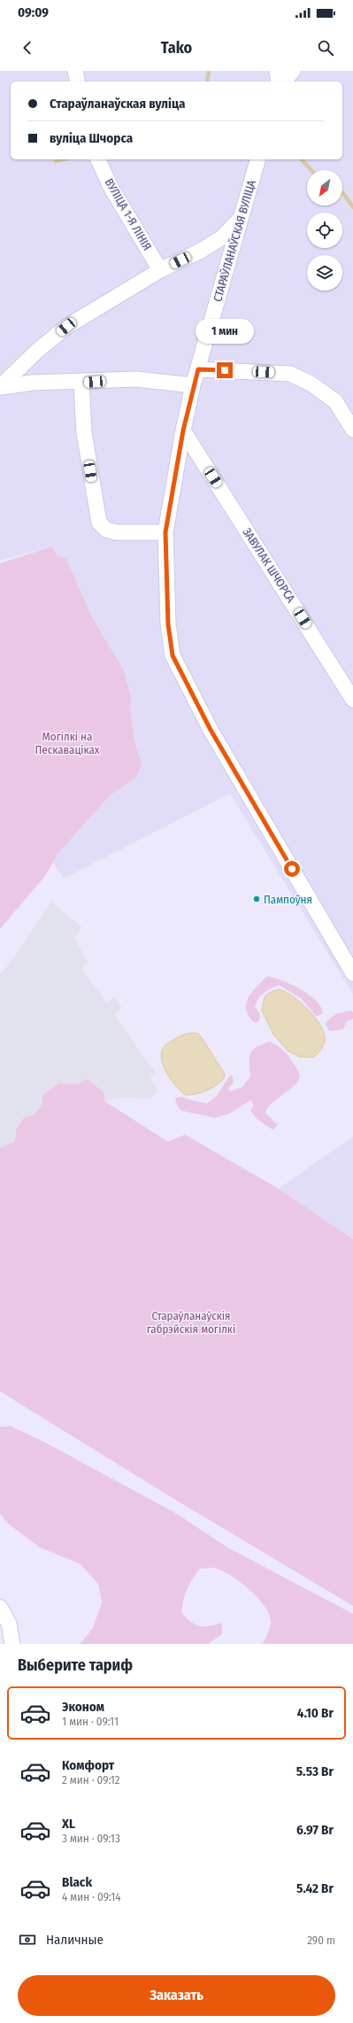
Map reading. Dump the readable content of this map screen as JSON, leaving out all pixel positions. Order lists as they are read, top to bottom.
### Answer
{
  "streets": {
    "street": ["ВУЛІЦА 1-Я ЛІНІЯ", "СТАРАЎЛАНАЎСКАЯ ВУЛІЦА", "ЗАВУЛАК ШЧОРСА"]
  },
  "crossings": [
    ["СТАРАЎЛАНАЎСКАЯ ВУЛІЦА", "ЗАВУЛАК ШЧОРСА"]
  ],
  "parks": ["Могілкі на Пескаваціках", "Стараўланаўскія габрэйскія могілкі"],
  "places": ["Пампоўня"],
  "north": "bottom left",
  "page": {
    "status": "09:09",
    "header": "Tako",
    "banner": ["Стараўланаўская вуліца", "вуліца Шчорса"],
    "bubble": "1 мин",
    "heading": "Выберите тариф",
    "list": [
      {
        "name": "Эконом",
        "note": "1 мин · 09:11",
        "value": "4.10 Br"
      },
      {
        "name": "Комфорт",
        "note": "2 мин · 09:12",
        "value": "5.53 Br"
      },
      {
        "name": "XL",
        "note": "3 мин · 09:13",
        "value": "6.97 Br"
      },
      {
        "name": "Black",
        "note": "4 мин · 09:14",
        "value": "5.42 Br"
      }
    ],
    "pay": ["Наличные", "290 m"],
    "buttons": "Заказать"
  }
}
